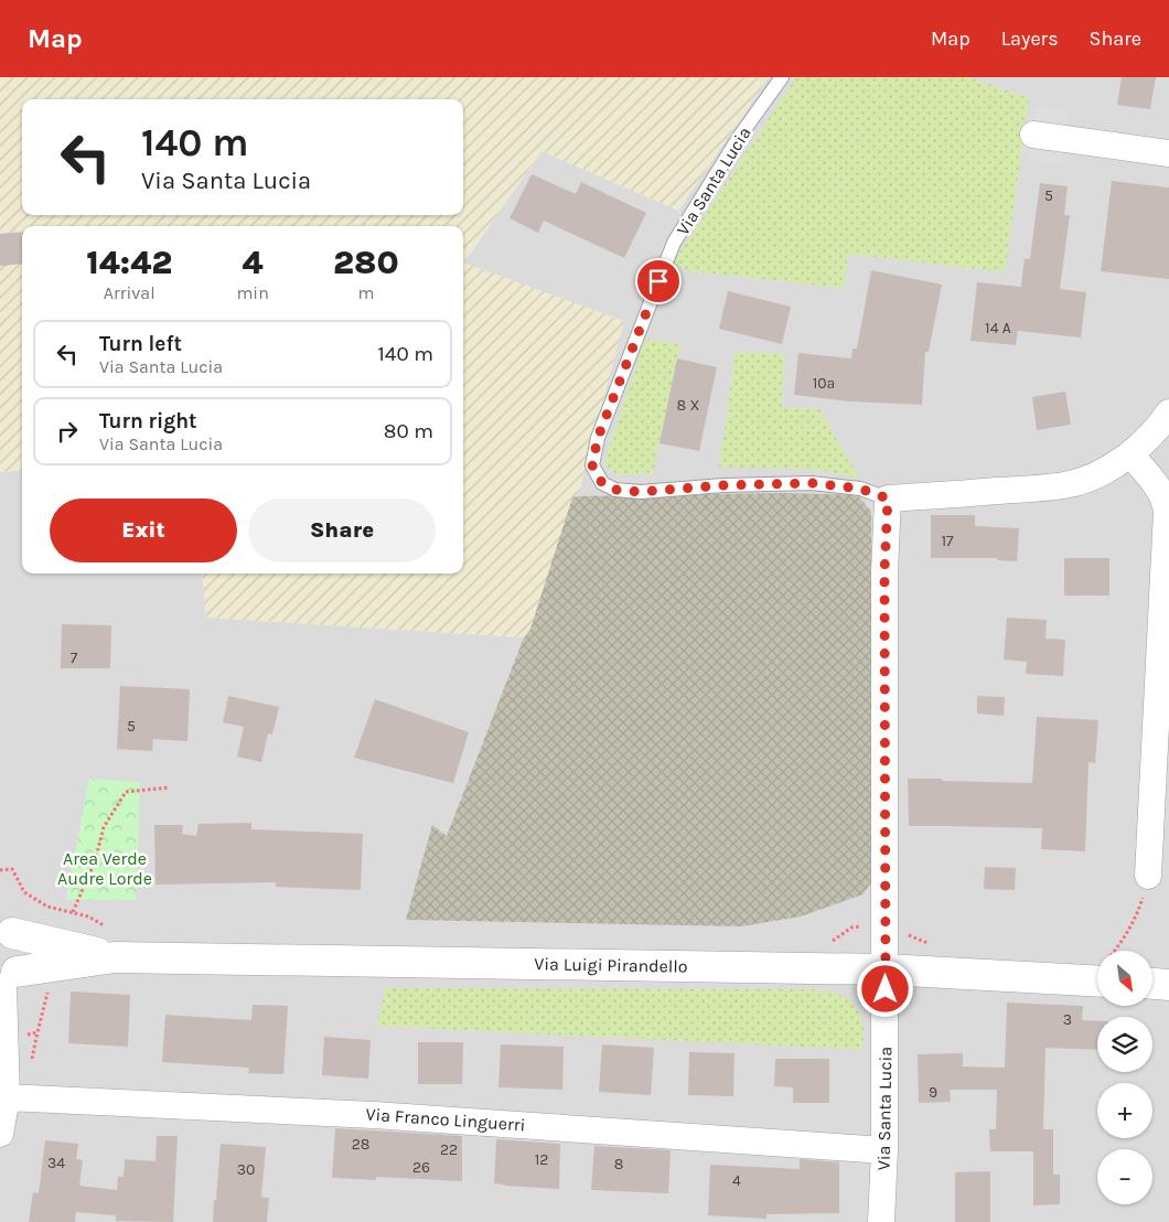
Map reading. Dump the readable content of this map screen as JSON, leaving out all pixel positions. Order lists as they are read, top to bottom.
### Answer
{
  "streets": {
    "street": ["Via Santa Lucia", "Via Luigi Pirandello", "Via Franco Linguerri"]
  },
  "crossings": [
    ["Via Santa Lucia", "Via Luigi Pirandello"],
    ["Via Santa Lucia", "Via Franco Linguerri"]
  ],
  "parks": ["Area Verde Audre Lorde"],
  "house_numbers": [
    "5",
    "14 A",
    "10a",
    "8 X",
    "17",
    "7",
    "5",
    "3",
    "9",
    "28",
    "22",
    "12",
    "34",
    "8",
    "26",
    "30",
    "4"
  ],
  "north": "bottom right",
  "page": {
    "header": "Map",
    "nav": ["Map", "Layers", "Share"],
    "turn": ["140 m", "Via Santa Lucia"],
    "eta": [
      "14:42",
      "Arrival",
      "4",
      "min",
      "280",
      "m"
    ],
    "list": [
      {
        "name": "Turn left",
        "note": "Via Santa Lucia",
        "value": "140 m"
      },
      {
        "name": "Turn right",
        "note": "Via Santa Lucia",
        "value": "80 m"
      }
    ],
    "buttons": ["Exit", "Share"],
    "map_buttons": ["+", "−"]
  }
}
